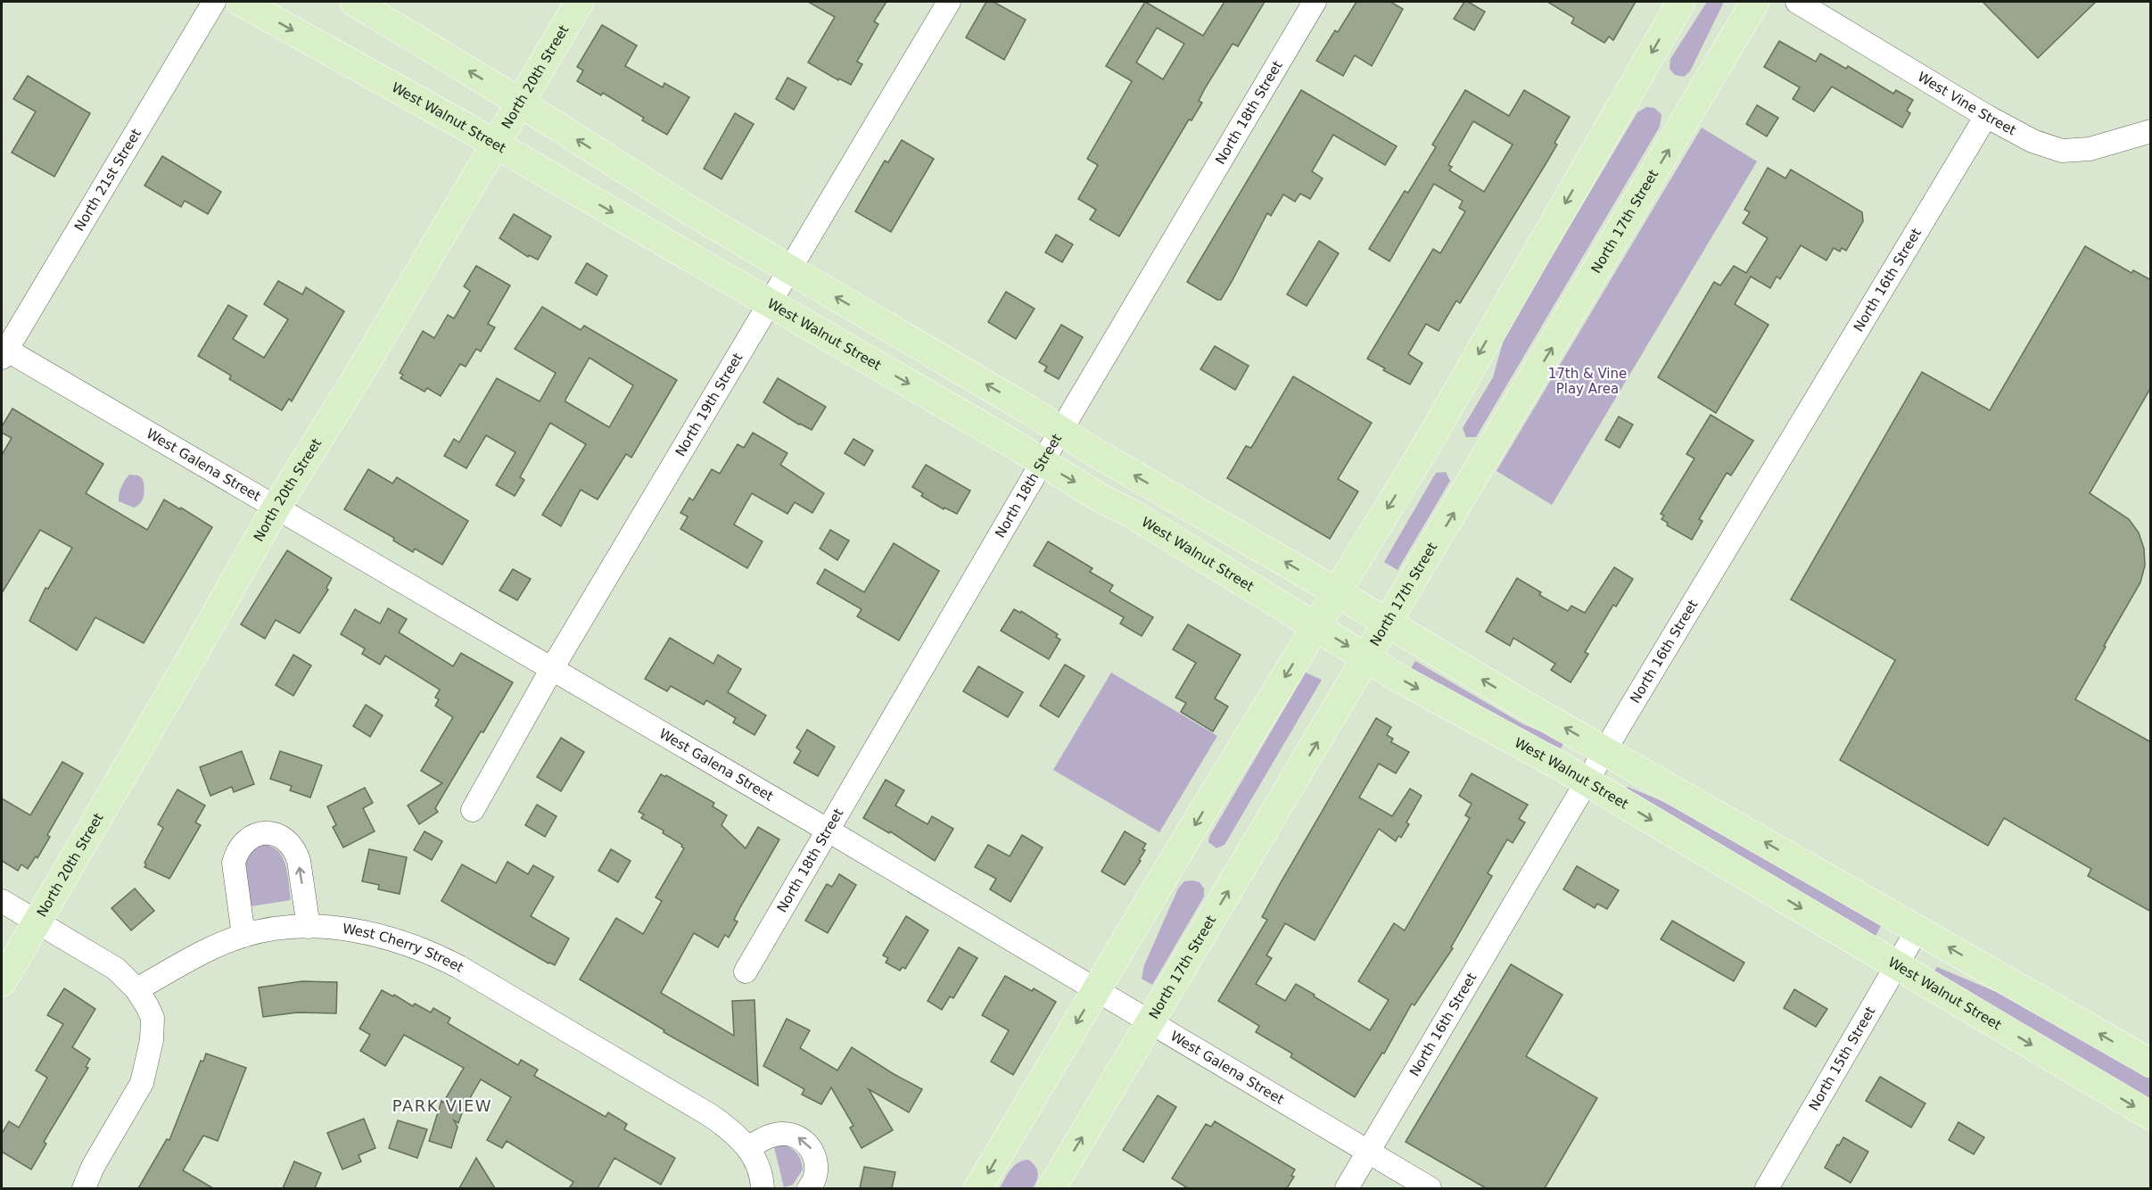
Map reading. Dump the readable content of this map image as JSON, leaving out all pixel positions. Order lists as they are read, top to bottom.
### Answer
{
  "streets": {
    "main road": ["North 20th Street", "West Walnut Street", "North 17th Street"],
    "street": [
      "West Vine Street",
      "North 18th Street",
      "North 21st Street",
      "North 16th Street",
      "North 19th Street",
      "West Galena Street",
      "West Cherry Street",
      "North 15th Street"
    ]
  },
  "crossings": [
    ["North 20th Street", "West Walnut Street"],
    ["North 20th Street", "West Galena Street"],
    ["West Vine Street", "North 16th Street"],
    ["North 18th Street", "West Walnut Street"],
    ["North 18th Street", "West Galena Street"],
    ["West Walnut Street", "North 17th Street"],
    ["West Walnut Street", "North 16th Street"],
    ["West Walnut Street", "North 19th Street"],
    ["West Walnut Street", "North 15th Street"],
    ["North 21st Street", "West Galena Street"],
    ["North 17th Street", "West Galena Street"],
    ["North 16th Street", "West Galena Street"],
    ["North 19th Street", "West Galena Street"]
  ],
  "districts": ["PARK VIEW"],
  "parks": ["17th & Vine Play Area"]
}
